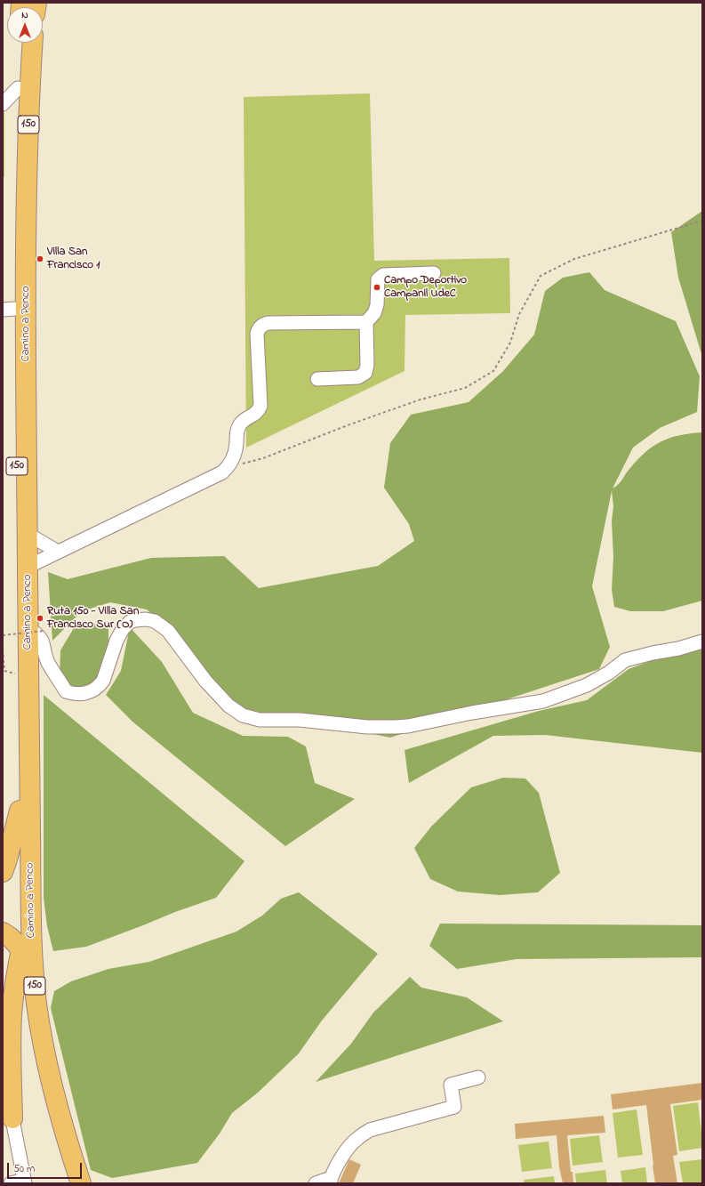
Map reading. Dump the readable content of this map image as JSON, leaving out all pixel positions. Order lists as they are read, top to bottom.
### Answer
{
  "streets": {
    "highway": ["150", "Camino a Penco"]
  },
  "places": ["Villa San Francisco 1", "Campo Deportivo Campanil UdeC", "Ruta 150 - Villa San Francisco Sur (O)"],
  "scale_bar": "50 m",
  "north": "top"
}
